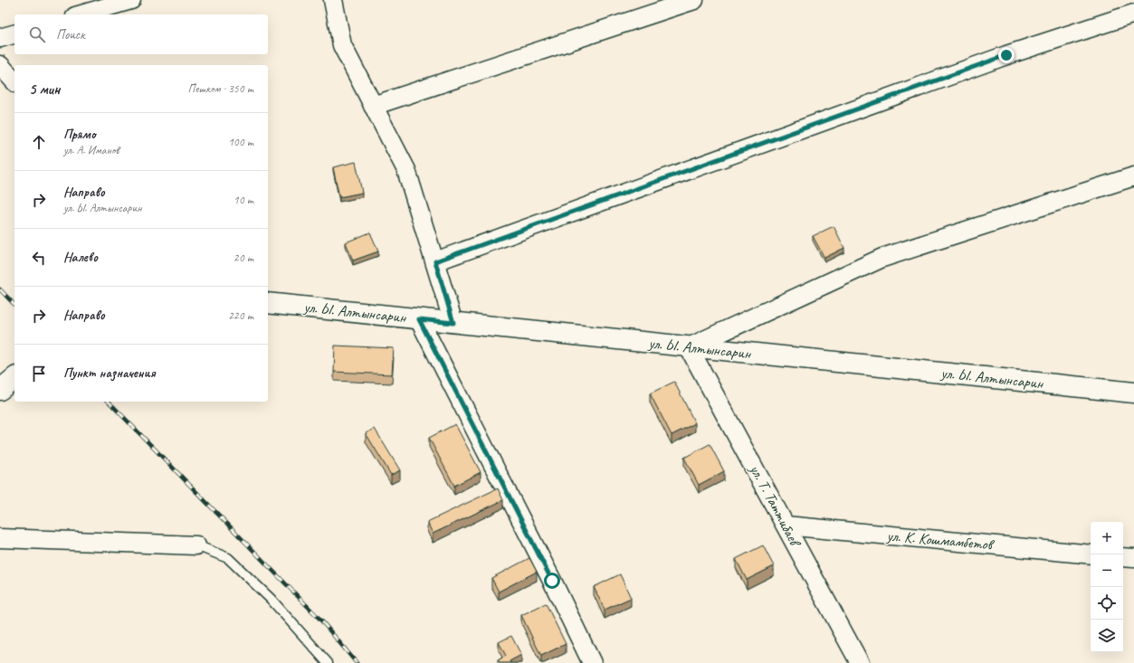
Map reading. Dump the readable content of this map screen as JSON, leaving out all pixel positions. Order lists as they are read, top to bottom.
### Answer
{
  "streets": {
    "street": ["ул. Ы. Алтынсарин", "ул. Т. Таттибаев", "ул. К. Кошмамбетов"]
  },
  "crossings": [
    ["ул. Ы. Алтынсарин", "ул. Т. Таттибаев"],
    ["ул. Т. Таттибаев", "ул. К. Кошмамбетов"]
  ],
  "page": {
    "search": "Поиск",
    "heading": ["5 мин", "Пешком · 350 m"],
    "list": [
      ["Прямо", "ул. А. Иманов", "100 m"],
      ["Направо", "ул. Ы. Алтынсарин", "10 m"],
      ["Налево", "20 m"],
      ["Направо", "220 m"],
      "Пункт назначения"
    ],
    "map_buttons": ["+", "−"]
  }
}
